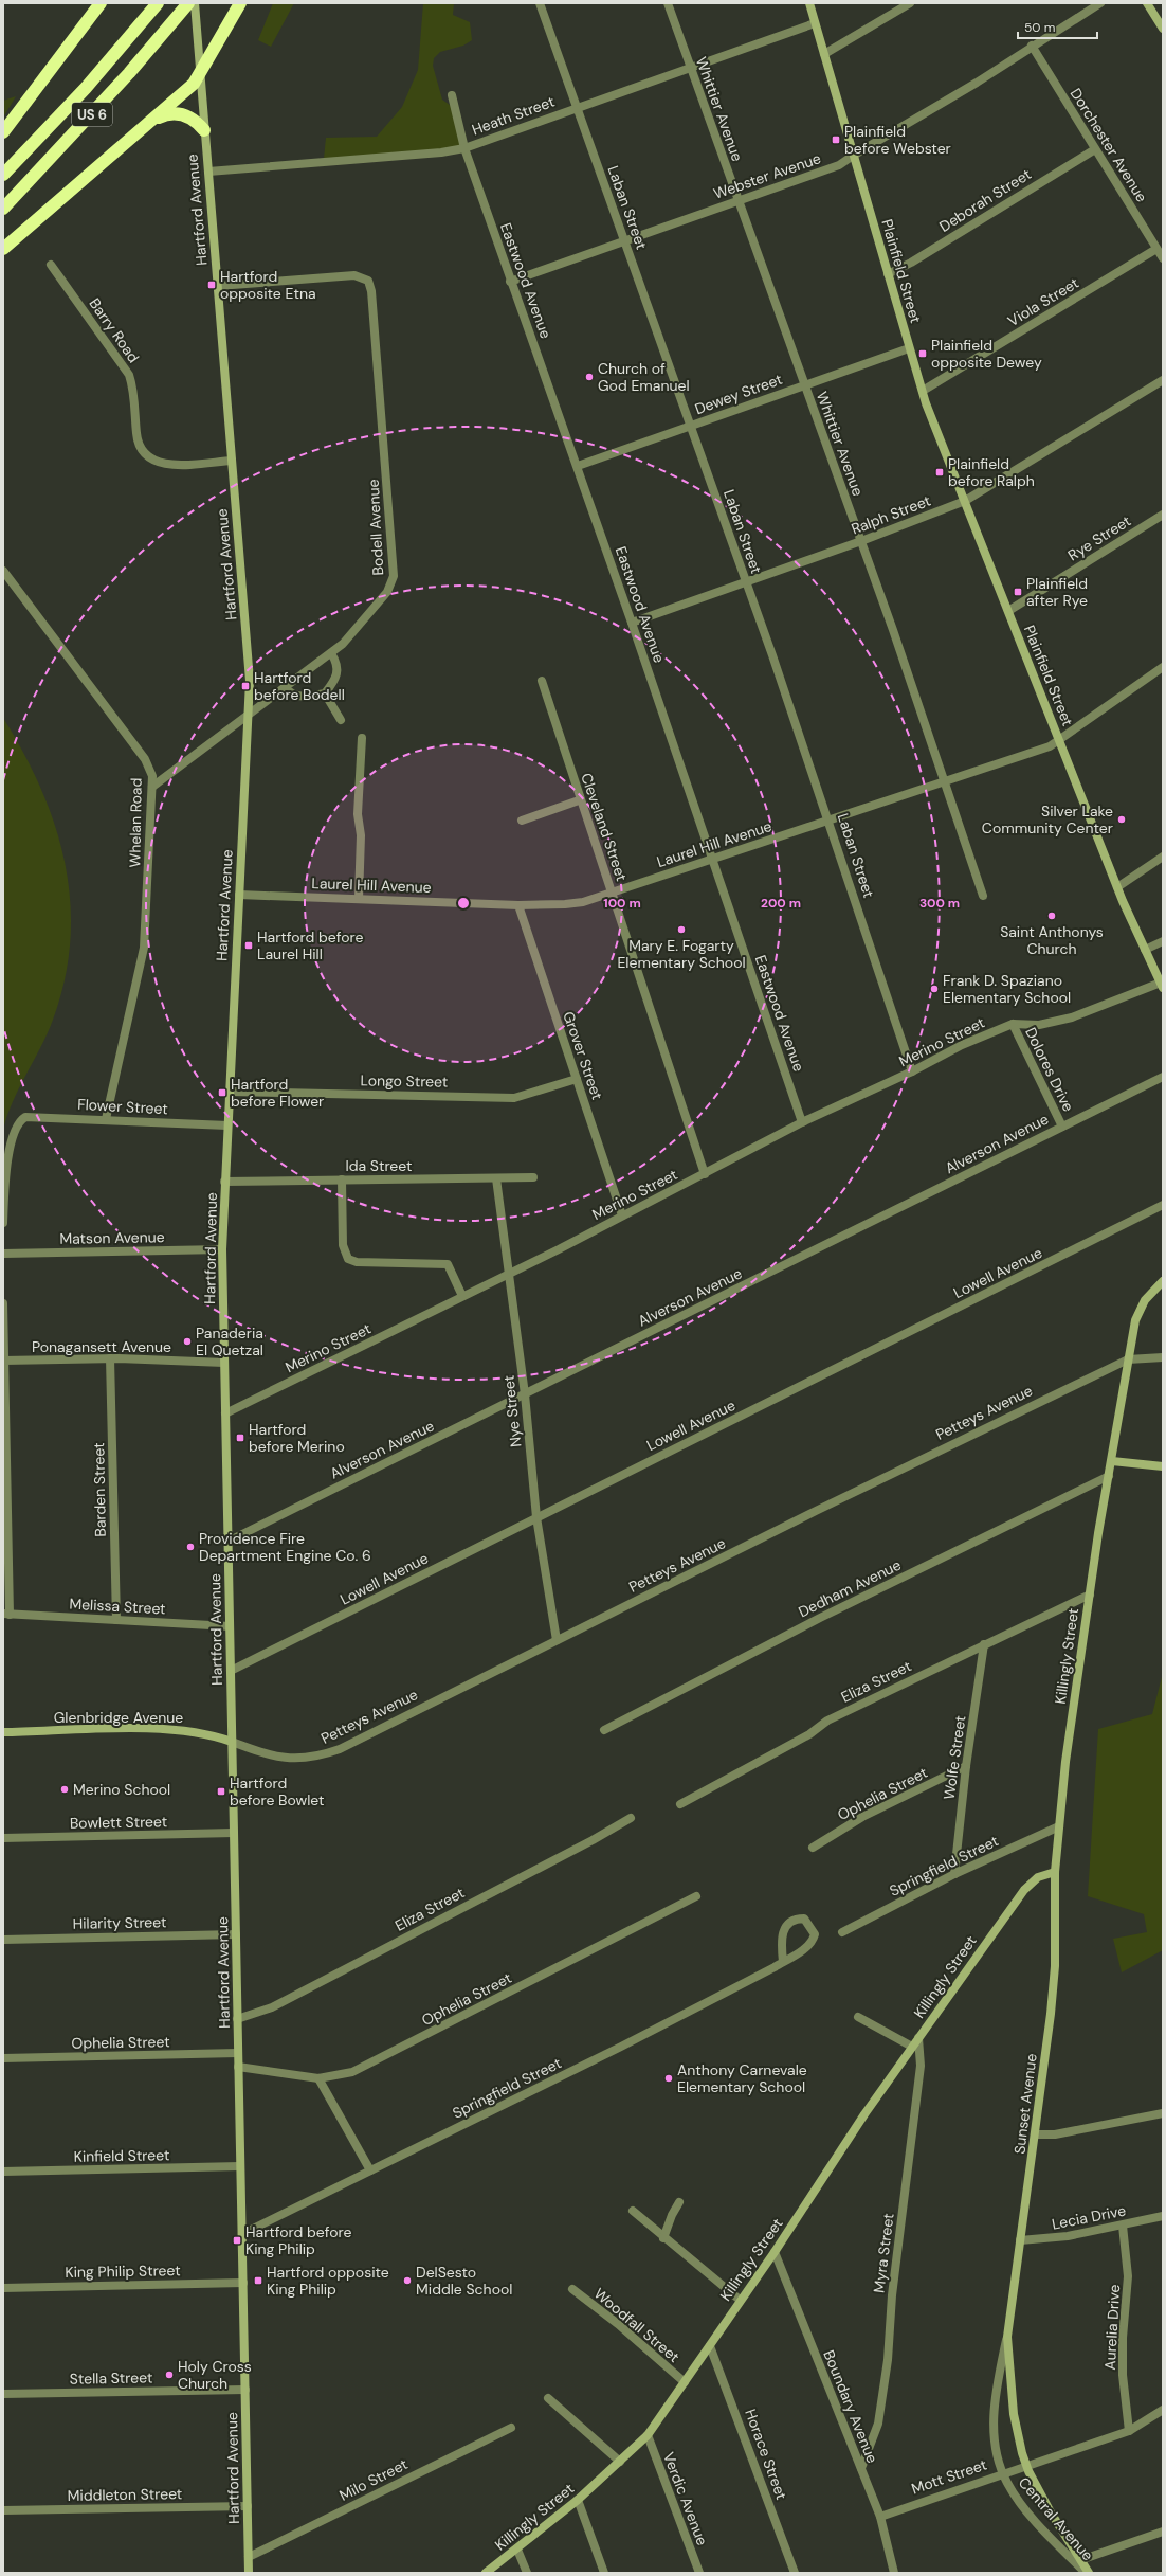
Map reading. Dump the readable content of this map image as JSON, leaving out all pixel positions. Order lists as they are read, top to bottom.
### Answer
{
  "streets": {
    "highway": ["US 6"],
    "main road": [
      "Hartford Avenue",
      "Plainfield Street",
      "Killingly Street",
      "Glenbridge Avenue",
      "Sunset Avenue",
      "Central Avenue"
    ],
    "street": [
      "Whittier Avenue",
      "Heath Street",
      "Dorchester Avenue",
      "Webster Avenue",
      "Deborah Street",
      "Laban Street",
      "Eastwood Avenue",
      "Viola Street",
      "Barry Road",
      "Dewey Street",
      "Ralph Street",
      "Bodell Avenue",
      "Rye Street",
      "Whelan Road",
      "Cleveland Street",
      "Laurel Hill Avenue",
      "Merino Street",
      "Grover Street",
      "Dolores Drive",
      "Longo Street",
      "Flower Street",
      "Alverson Avenue",
      "Ida Street",
      "Matson Avenue",
      "Lowell Avenue",
      "Ponagansett Avenue",
      "Nye Street",
      "Petteys Avenue",
      "Barden Street",
      "Dedham Avenue",
      "Melissa Street",
      "Eliza Street",
      "Wolfe Street",
      "Ophelia Street",
      "Bowlett Street",
      "Springfield Street",
      "Hilarity Street",
      "Kinfield Street",
      "Lecia Drive",
      "Myra Street",
      "King Philip Street",
      "Woodfall Street",
      "Aurelia Drive",
      "Stella Street",
      "Boundary Avenue",
      "Horace Street",
      "Mott Street",
      "Milo Street",
      "Middleton Street",
      "Verdic Avenue"
    ]
  },
  "crossings": [
    ["Whittier Avenue", "Heath Street"],
    ["Whittier Avenue", "Webster Avenue"],
    ["Whittier Avenue", "Dewey Street"],
    ["Whittier Avenue", "Ralph Street"],
    ["Whittier Avenue", "Laurel Hill Avenue"],
    ["Heath Street", "Laban Street"],
    ["Heath Street", "Hartford Avenue"],
    ["Heath Street", "Plainfield Street"],
    ["Heath Street", "Eastwood Avenue"],
    ["Dorchester Avenue", "Webster Avenue"],
    ["Dorchester Avenue", "Deborah Street"],
    ["Dorchester Avenue", "Viola Street"],
    ["Webster Avenue", "Laban Street"],
    ["Webster Avenue", "Plainfield Street"],
    ["Webster Avenue", "Eastwood Avenue"],
    ["Deborah Street", "Plainfield Street"],
    ["Laban Street", "Dewey Street"],
    ["Laban Street", "Ralph Street"],
    ["Laban Street", "Laurel Hill Avenue"],
    ["Laban Street", "Merino Street"],
    ["Hartford Avenue", "Barry Road"],
    ["Hartford Avenue", "Bodell Avenue"],
    ["Hartford Avenue", "Laurel Hill Avenue"],
    ["Hartford Avenue", "Merino Street"],
    ["Hartford Avenue", "Longo Street"],
    ["Hartford Avenue", "Flower Street"],
    ["Hartford Avenue", "Alverson Avenue"],
    ["Hartford Avenue", "Ida Street"],
    ["Hartford Avenue", "Matson Avenue"],
    ["Hartford Avenue", "Lowell Avenue"],
    ["Hartford Avenue", "Ponagansett Avenue"],
    ["Hartford Avenue", "Petteys Avenue"],
    ["Hartford Avenue", "Melissa Street"],
    ["Hartford Avenue", "Eliza Street"],
    ["Hartford Avenue", "Glenbridge Avenue"],
    ["Hartford Avenue", "Ophelia Street"],
    ["Hartford Avenue", "Bowlett Street"],
    ["Hartford Avenue", "Springfield Street"],
    ["Hartford Avenue", "Hilarity Street"],
    ["Hartford Avenue", "Kinfield Street"],
    ["Hartford Avenue", "King Philip Street"],
    ["Hartford Avenue", "Stella Street"],
    ["Hartford Avenue", "Milo Street"],
    ["Hartford Avenue", "Middleton Street"],
    ["Plainfield Street", "Viola Street"],
    ["Plainfield Street", "Dewey Street"],
    ["Plainfield Street", "Ralph Street"],
    ["Plainfield Street", "Rye Street"],
    ["Plainfield Street", "Laurel Hill Avenue"],
    ["Plainfield Street", "Merino Street"],
    ["Eastwood Avenue", "Dewey Street"],
    ["Eastwood Avenue", "Ralph Street"],
    ["Eastwood Avenue", "Laurel Hill Avenue"],
    ["Eastwood Avenue", "Merino Street"],
    ["Bodell Avenue", "Whelan Road"],
    ["Whelan Road", "Flower Street"],
    ["Cleveland Street", "Laurel Hill Avenue"],
    ["Cleveland Street", "Merino Street"],
    ["Laurel Hill Avenue", "Grover Street"],
    ["Merino Street", "Grover Street"],
    ["Merino Street", "Dolores Drive"],
    ["Merino Street", "Nye Street"],
    ["Grover Street", "Longo Street"],
    ["Dolores Drive", "Alverson Avenue"],
    ["Alverson Avenue", "Nye Street"],
    ["Ida Street", "Nye Street"],
    ["Lowell Avenue", "Nye Street"],
    ["Ponagansett Avenue", "Barden Street"],
    ["Nye Street", "Petteys Avenue"],
    ["Petteys Avenue", "Killingly Street"],
    ["Petteys Avenue", "Glenbridge Avenue"],
    ["Barden Street", "Melissa Street"],
    ["Dedham Avenue", "Killingly Street"],
    ["Killingly Street", "Eliza Street"],
    ["Killingly Street", "Springfield Street"],
    ["Killingly Street", "Sunset Avenue"],
    ["Killingly Street", "Myra Street"],
    ["Killingly Street", "Woodfall Street"],
    ["Killingly Street", "Boundary Avenue"],
    ["Killingly Street", "Horace Street"],
    ["Killingly Street", "Verdic Avenue"],
    ["Eliza Street", "Wolfe Street"],
    ["Wolfe Street", "Ophelia Street"],
    ["Wolfe Street", "Springfield Street"],
    ["Sunset Avenue", "Lecia Drive"],
    ["Sunset Avenue", "Mott Street"],
    ["Sunset Avenue", "Central Avenue"],
    ["Lecia Drive", "Aurelia Drive"],
    ["Myra Street", "Boundary Avenue"],
    ["Aurelia Drive", "Mott Street"],
    ["Boundary Avenue", "Mott Street"]
  ],
  "places": {
    "transit": [
      "Plainfield before Webster",
      "Hartford opposite Etna",
      "Plainfield opposite Dewey",
      "Plainfield before Ralph",
      "Plainfield after Rye",
      "Hartford before Bodell",
      "Hartford before Laurel Hill",
      "Hartford before Flower",
      "Hartford before Merino",
      "Hartford before Bowlet",
      "Hartford before King Philip",
      "Hartford opposite King Philip"
    ],
    "other": [
      "Church of God Emanuel",
      "Silver Lake Community Center",
      "Saint Anthonys Church",
      "Mary E. Fogarty Elementary School",
      "Frank D. Spaziano Elementary School",
      "Panaderia El Quetzal",
      "Providence Fire Department Engine Co. 6",
      "Merino School",
      "Anthony Carnevale Elementary School",
      "DelSesto Middle School",
      "Holy Cross Church"
    ]
  },
  "scale_bar": "50 m",
  "rings": ["100 m", "200 m", "300 m"]
}
